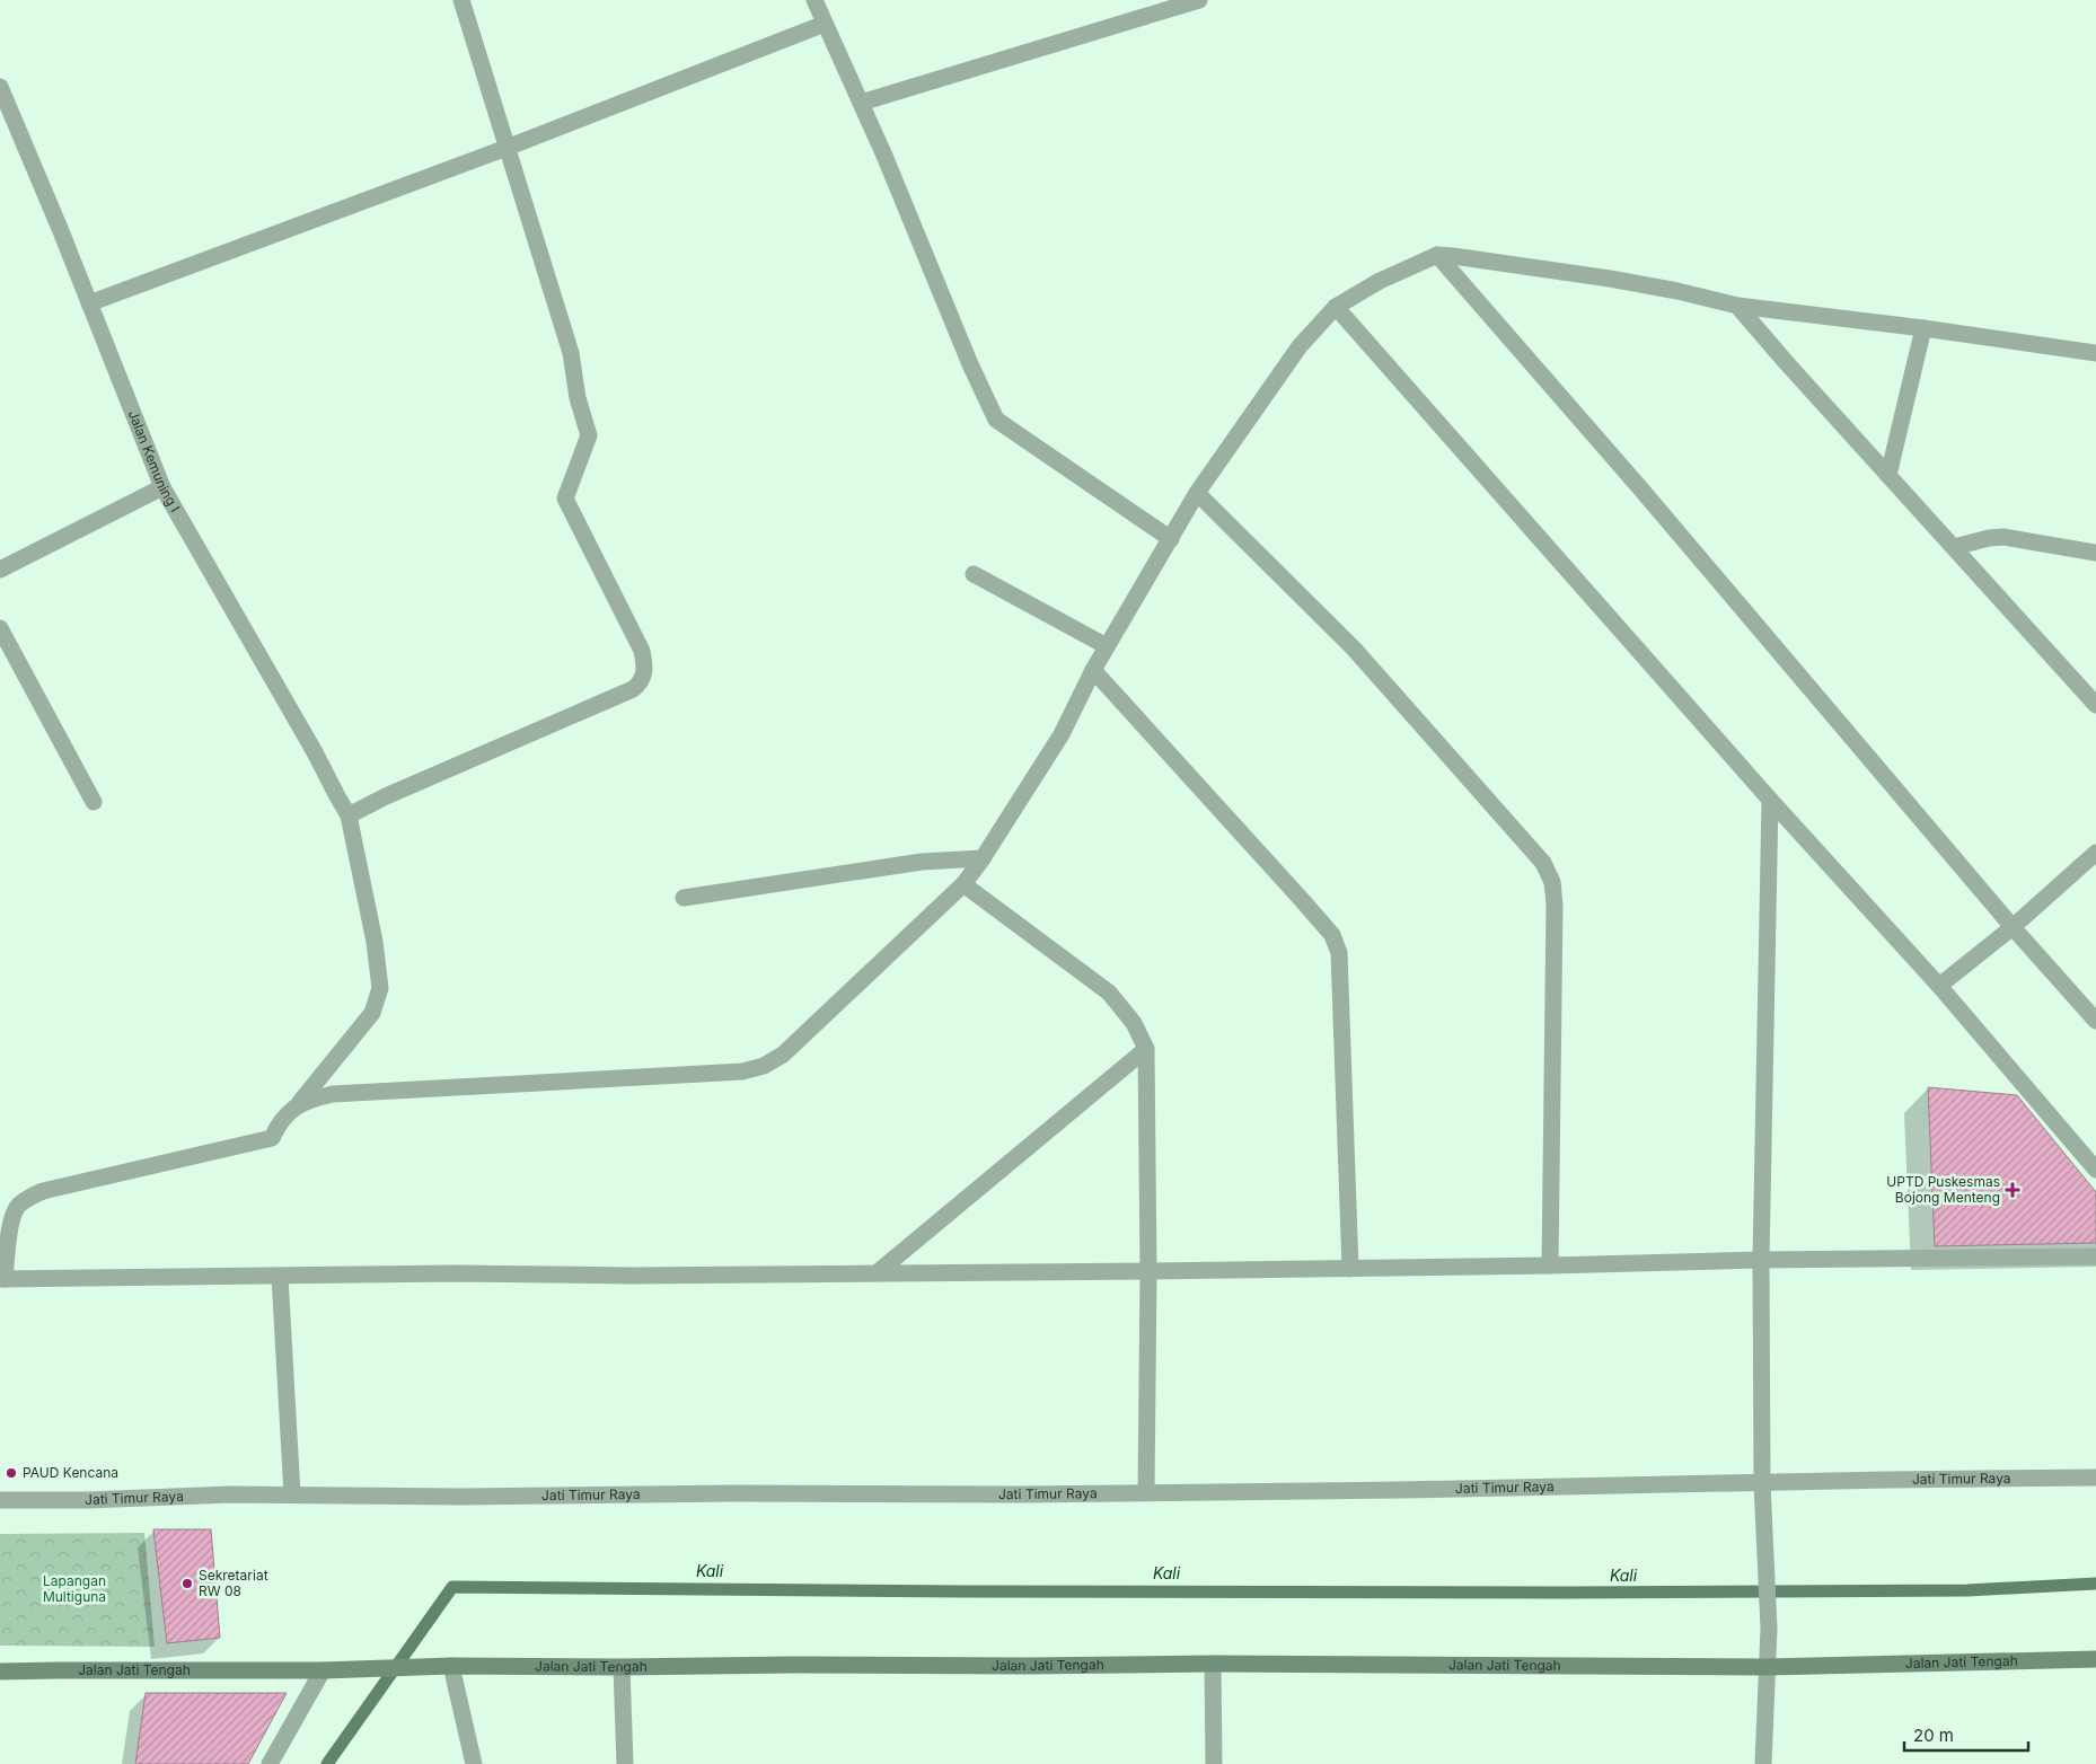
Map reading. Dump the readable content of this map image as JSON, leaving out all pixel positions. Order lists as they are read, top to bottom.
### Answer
{
  "streets": {
    "street": ["Jalan Kemuning I", "Jati Timur Raya", "Jalan Jati Tengah"]
  },
  "water": ["Kali"],
  "parks": ["Lapangan Multiguna"],
  "places": {
    "health": ["UPTD Puskesmas Bojong Menteng"],
    "other": ["PAUD Kencana", "Sekretariat RW 08"]
  },
  "scale_bar": "20 m"
}
